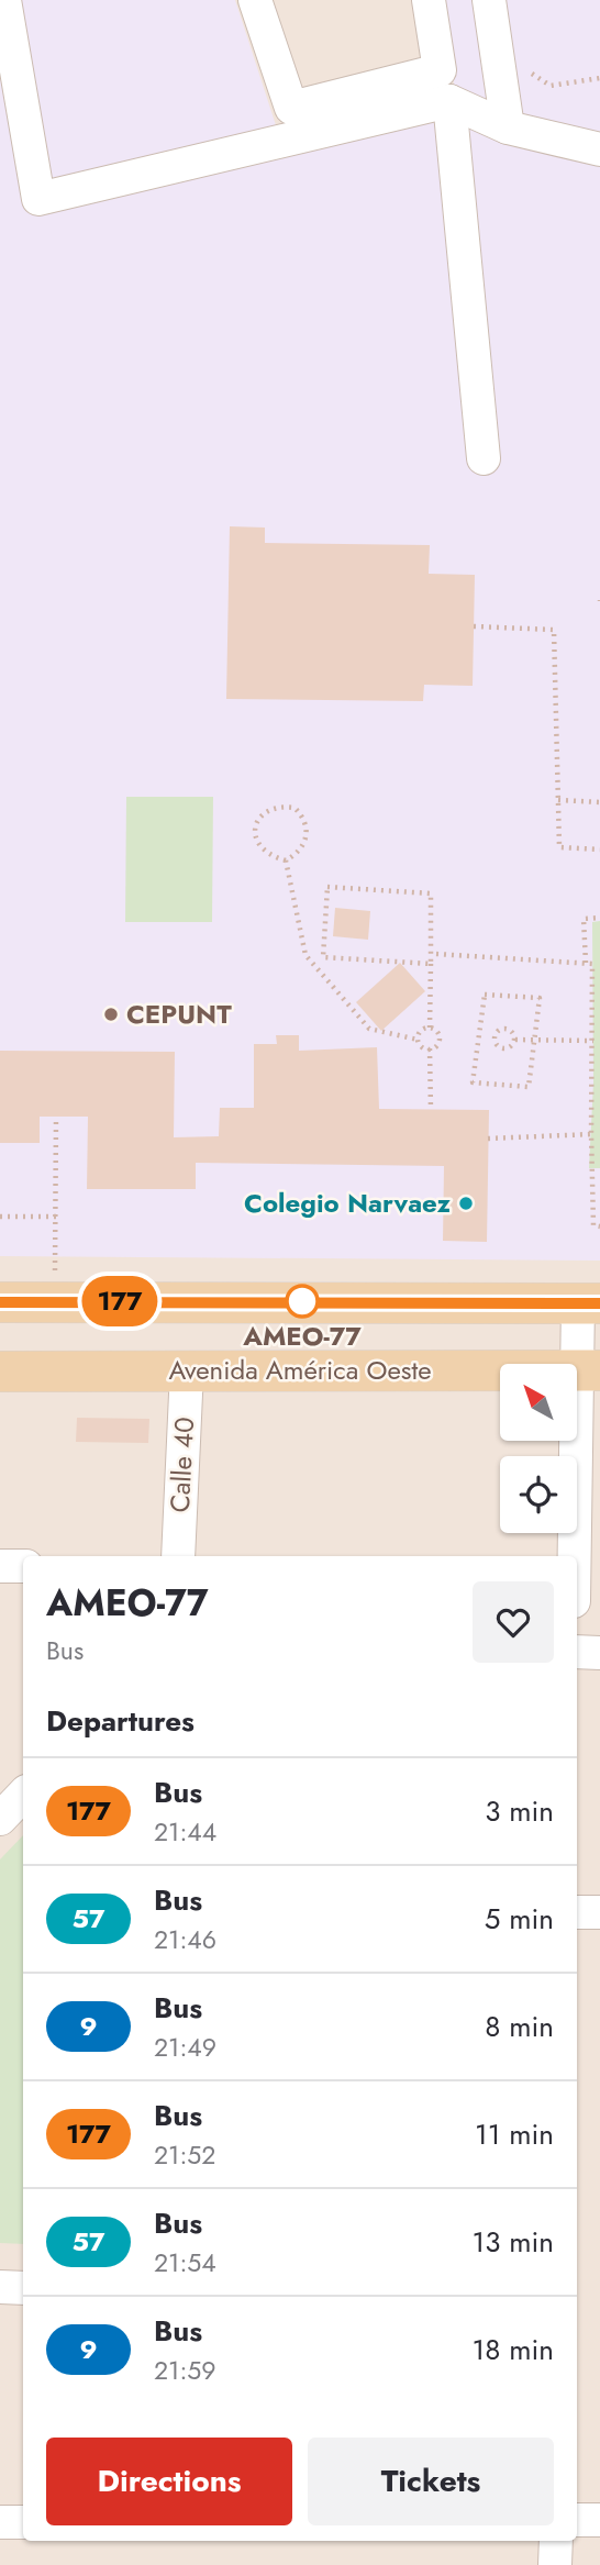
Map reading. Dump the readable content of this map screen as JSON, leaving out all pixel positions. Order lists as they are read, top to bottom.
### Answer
{
  "streets": {
    "main road": ["Avenida América Oeste"],
    "street": ["Calle 40"]
  },
  "crossings": [
    ["Avenida América Oeste", "Calle 40"]
  ],
  "places": ["CEPUNT", "Colegio Narvaez", "AMEO-77"],
  "lines": ["bus line 177"],
  "north": "top left",
  "page": {
    "on_map": "177",
    "heading": [
      ["AMEO-77", "Bus"],
      "Departures"
    ],
    "list": [
      {
        "mark": "177",
        "name": "Bus",
        "note": "21:44",
        "value": "3 min"
      },
      {
        "mark": "57",
        "name": "Bus",
        "note": "21:46",
        "value": "5 min"
      },
      {
        "mark": "9",
        "name": "Bus",
        "note": "21:49",
        "value": "8 min"
      },
      {
        "mark": "177",
        "name": "Bus",
        "note": "21:52",
        "value": "11 min"
      },
      {
        "mark": "57",
        "name": "Bus",
        "note": "21:54",
        "value": "13 min"
      },
      {
        "mark": "9",
        "name": "Bus",
        "note": "21:59",
        "value": "18 min"
      }
    ],
    "buttons": ["Directions", "Tickets"]
  }
}
